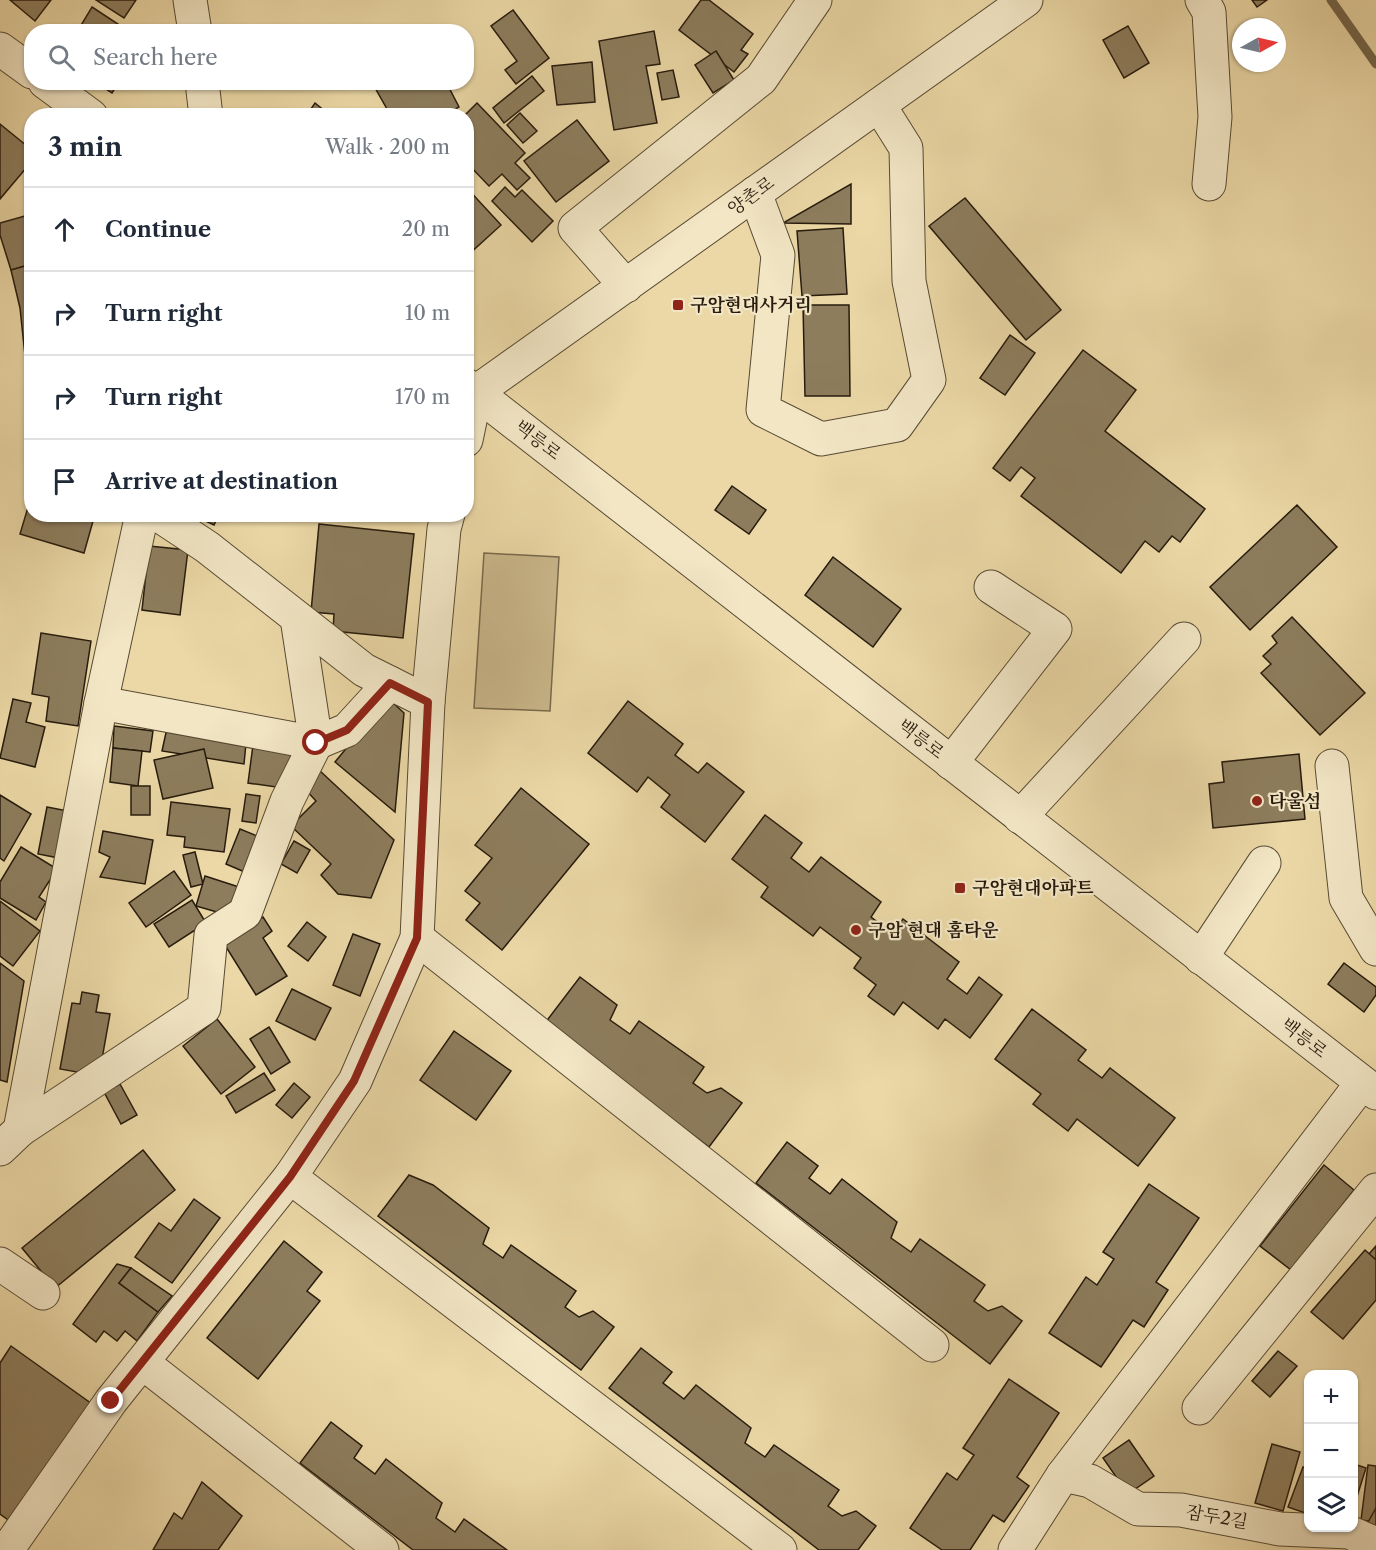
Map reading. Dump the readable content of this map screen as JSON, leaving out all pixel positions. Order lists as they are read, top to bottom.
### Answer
{
  "streets": {
    "street": ["양촌로", "백릉로", "잠두2길"]
  },
  "places": {
    "transit": ["구암현대사거리", "구암현대아파트"],
    "other": ["다울섬", "구암 현대 홈타운"]
  },
  "north": "right",
  "page": {
    "search": "Search here",
    "heading": ["3 min", "Walk · 200 m"],
    "list": [
      ["Continue", "20 m"],
      ["Turn right", "10 m"],
      ["Turn right", "170 m"],
      "Arrive at destination"
    ],
    "map_buttons": ["+", "−"]
  }
}
